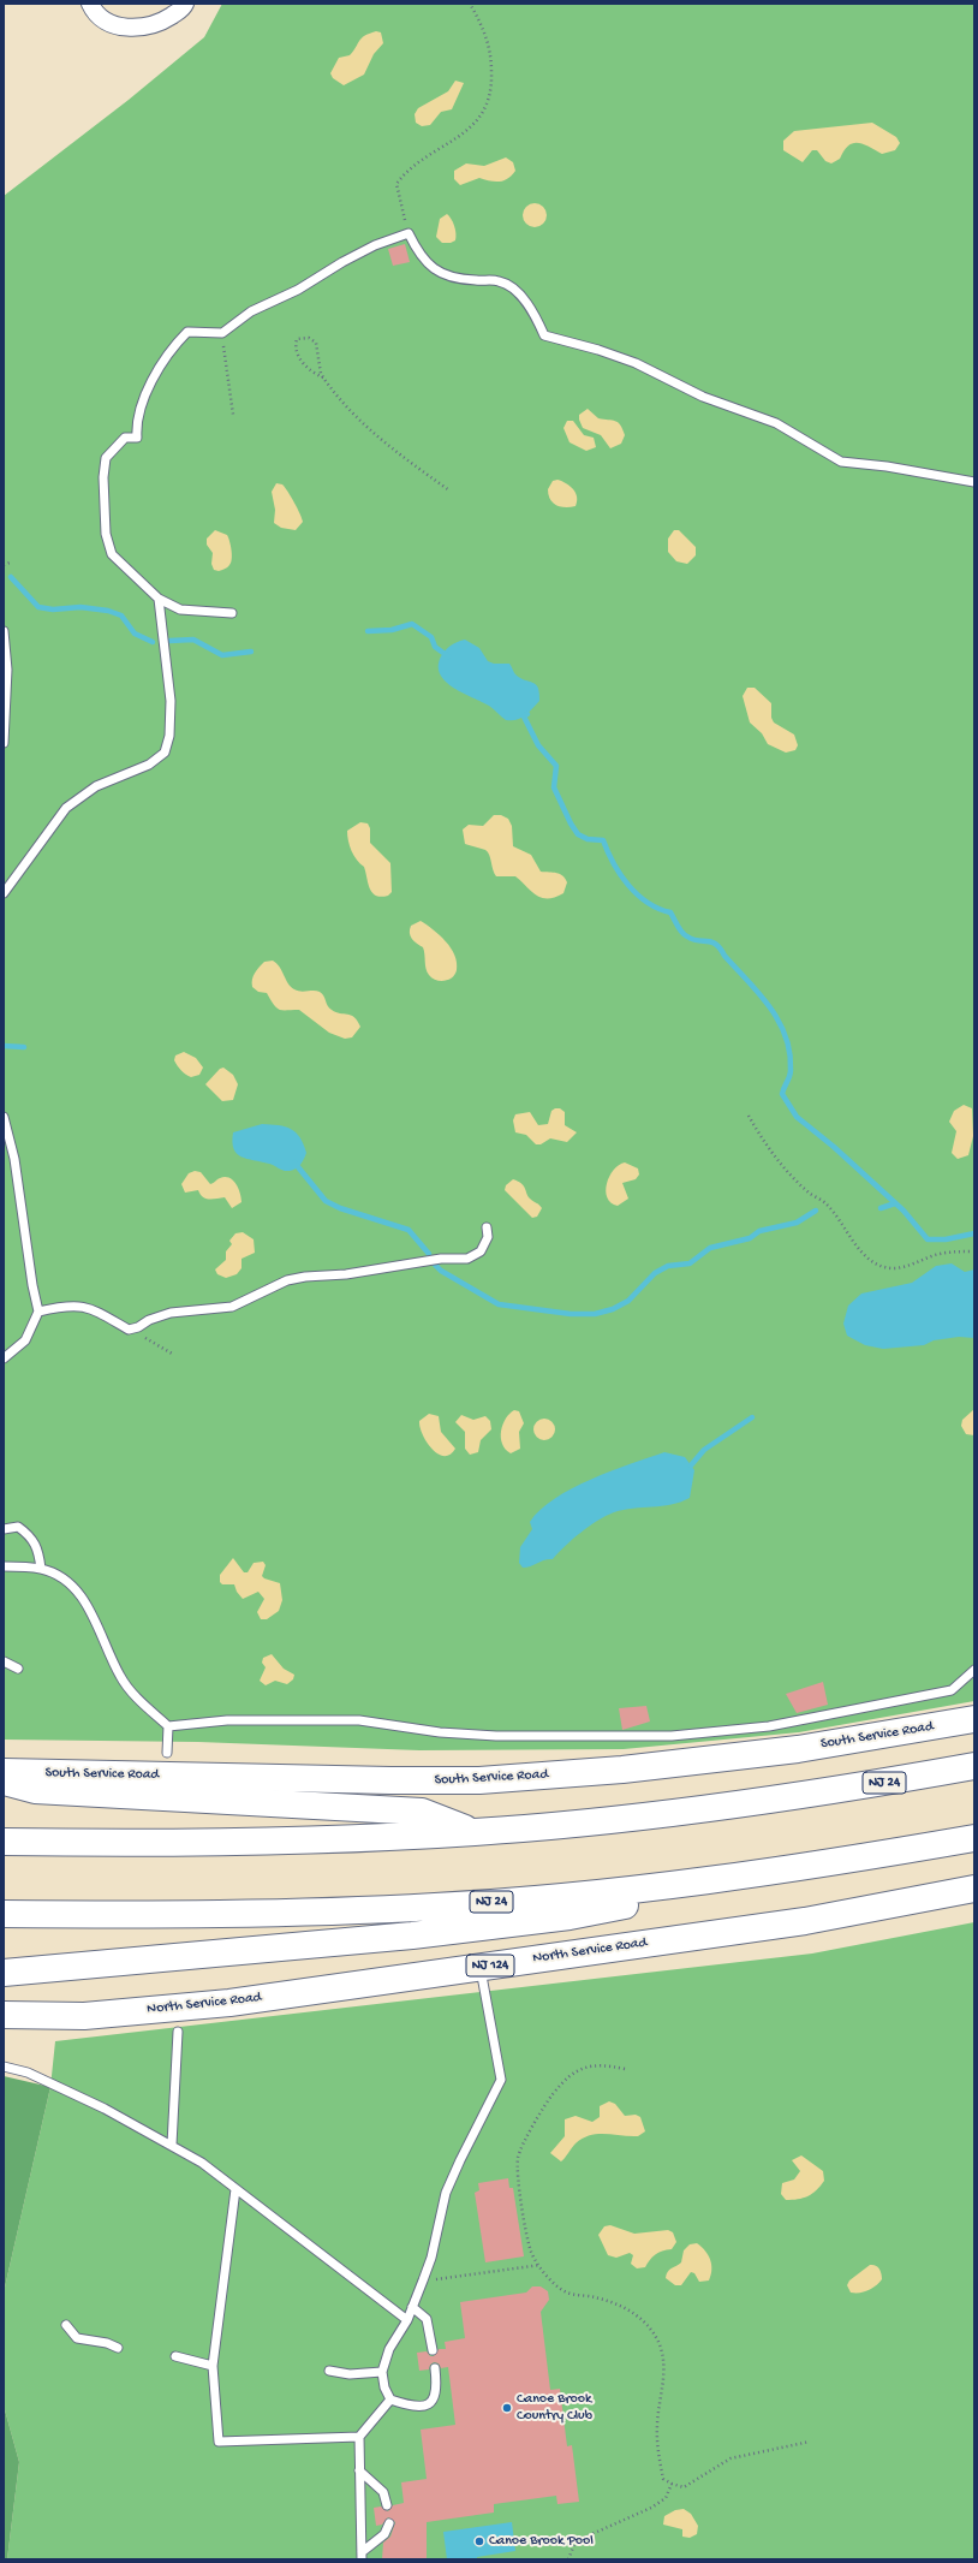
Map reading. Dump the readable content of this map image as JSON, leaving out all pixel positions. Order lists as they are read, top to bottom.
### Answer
{
  "streets": {
    "main road": [
      "South Service Road",
      "NJ 24",
      "North Service Road",
      "NJ 124"
    ]
  },
  "places": ["Canoe Brook Country Club", "Canoe Brook Pool"]
}
